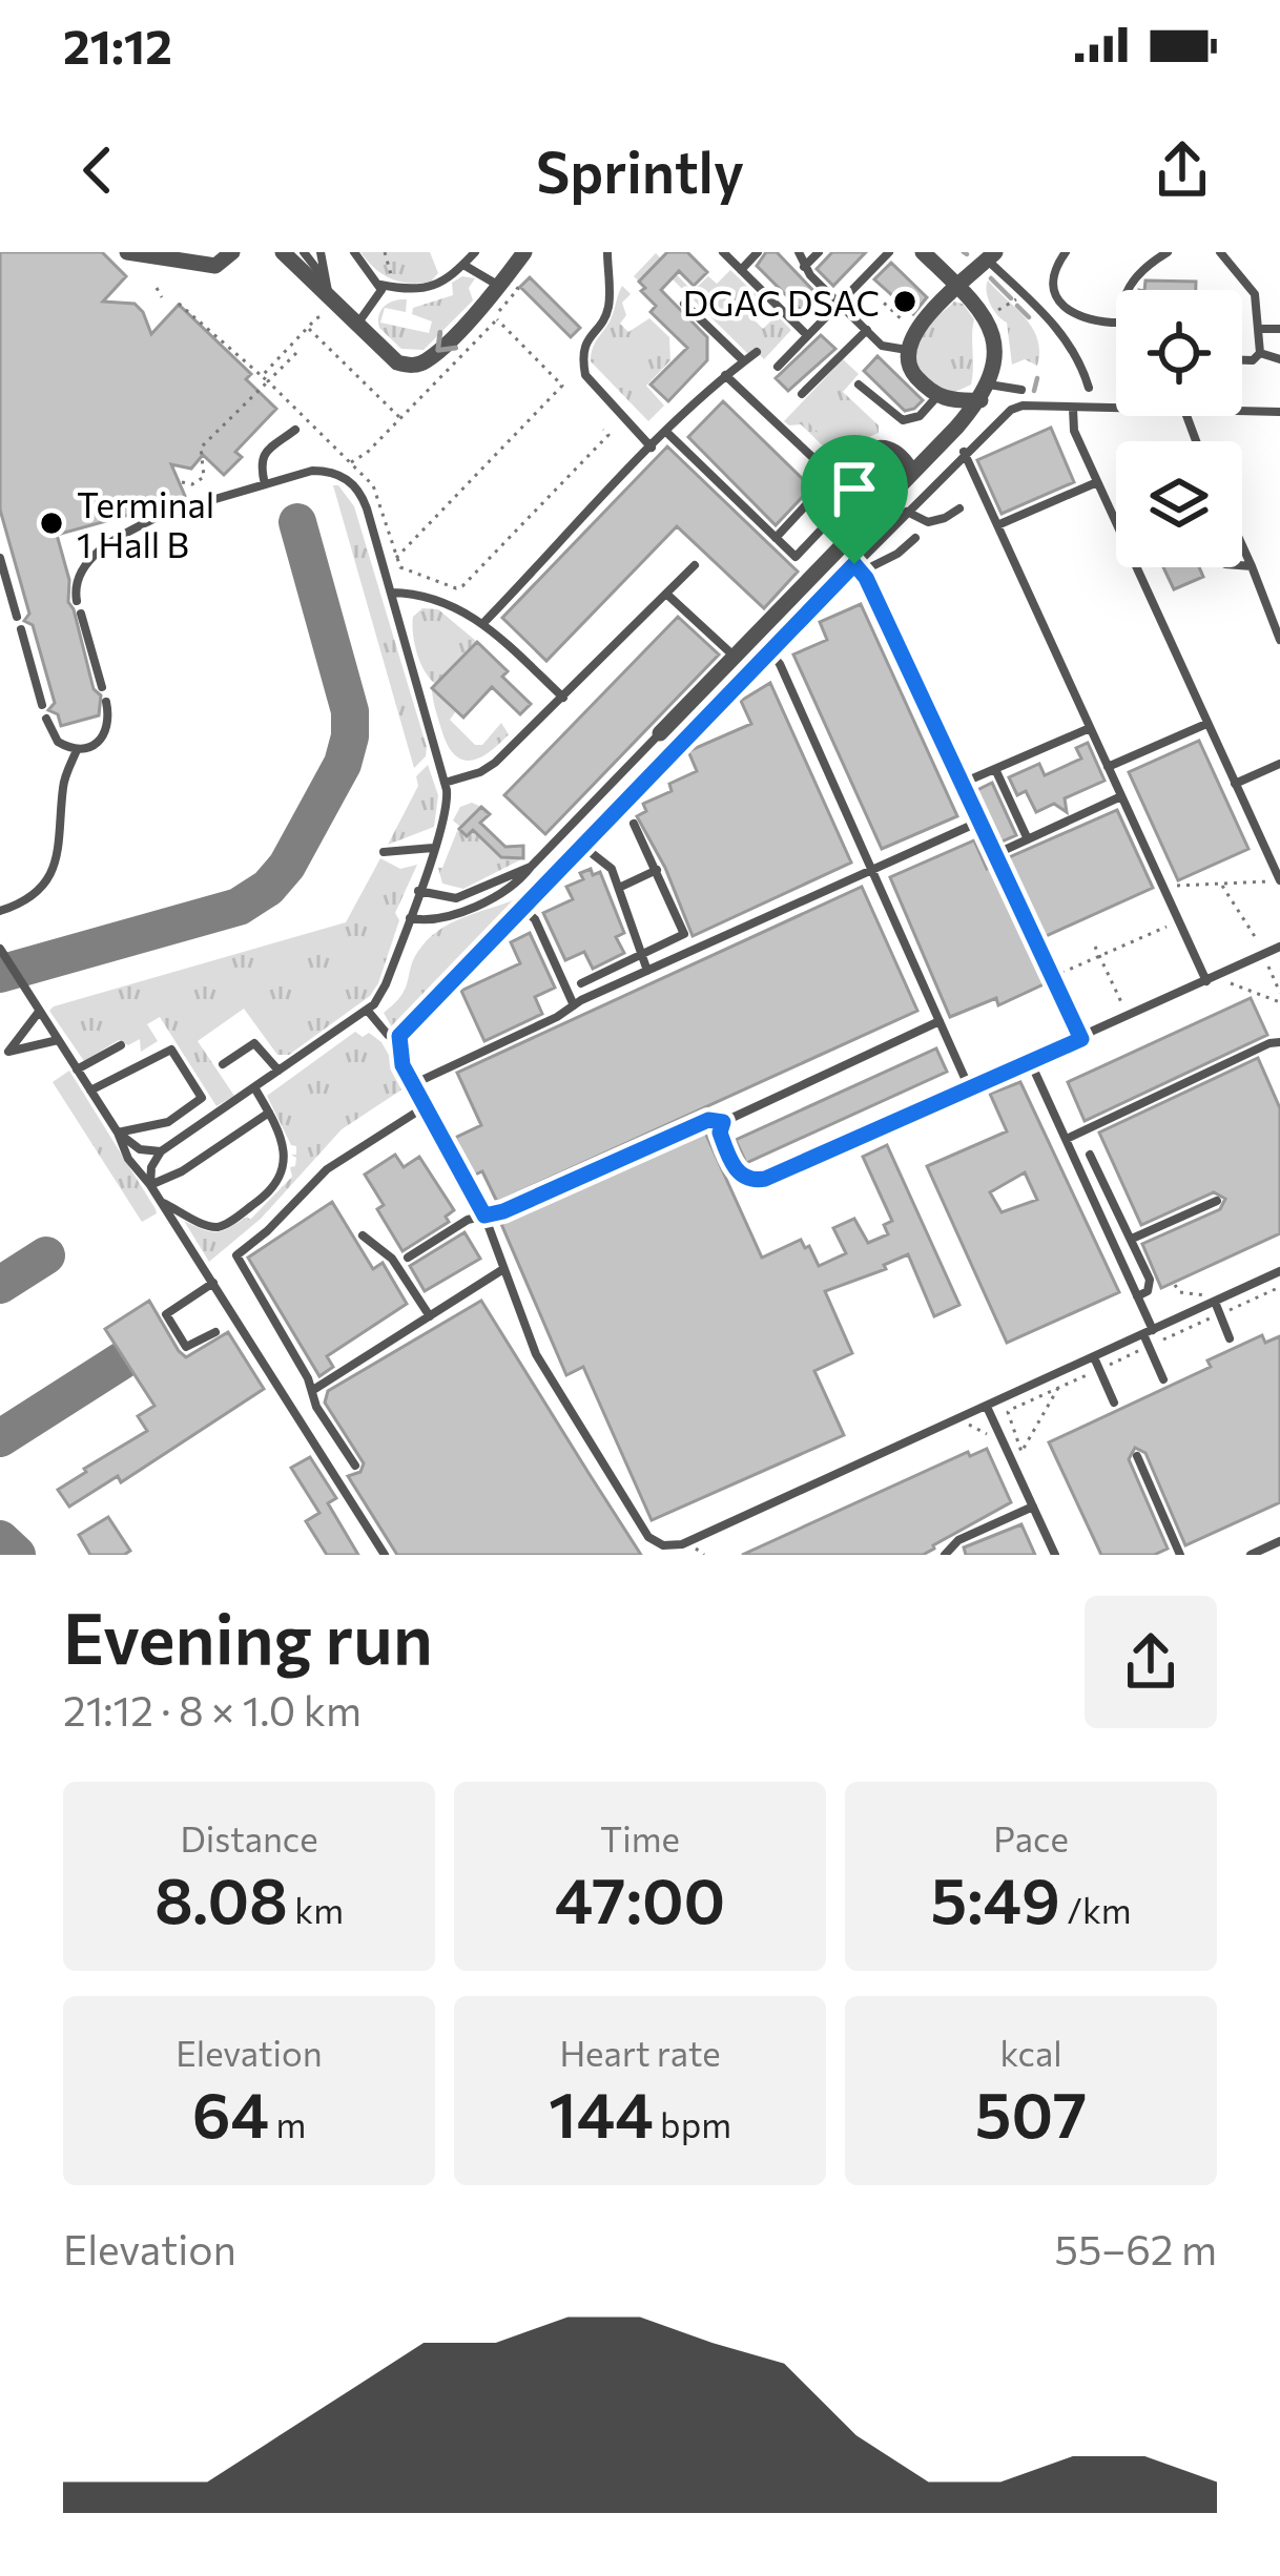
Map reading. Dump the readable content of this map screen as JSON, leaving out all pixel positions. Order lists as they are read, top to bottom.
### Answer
{
  "places": ["DGAC DSAC", "Terminal 1 Hall B"],
  "page": {
    "status": "21:12",
    "header": "Sprintly",
    "heading": ["Evening run", "21:12 · 8 × 1.0 km"],
    "stats": [
      ["Distance", "8.08 km"],
      ["Time", "47:00"],
      ["Pace", "5:49 /km"],
      ["Elevation", "64 m"],
      ["Heart rate", "144 bpm"],
      ["kcal", "507"]
    ],
    "chart": ["Elevation", "55–62 m"]
  }
}
